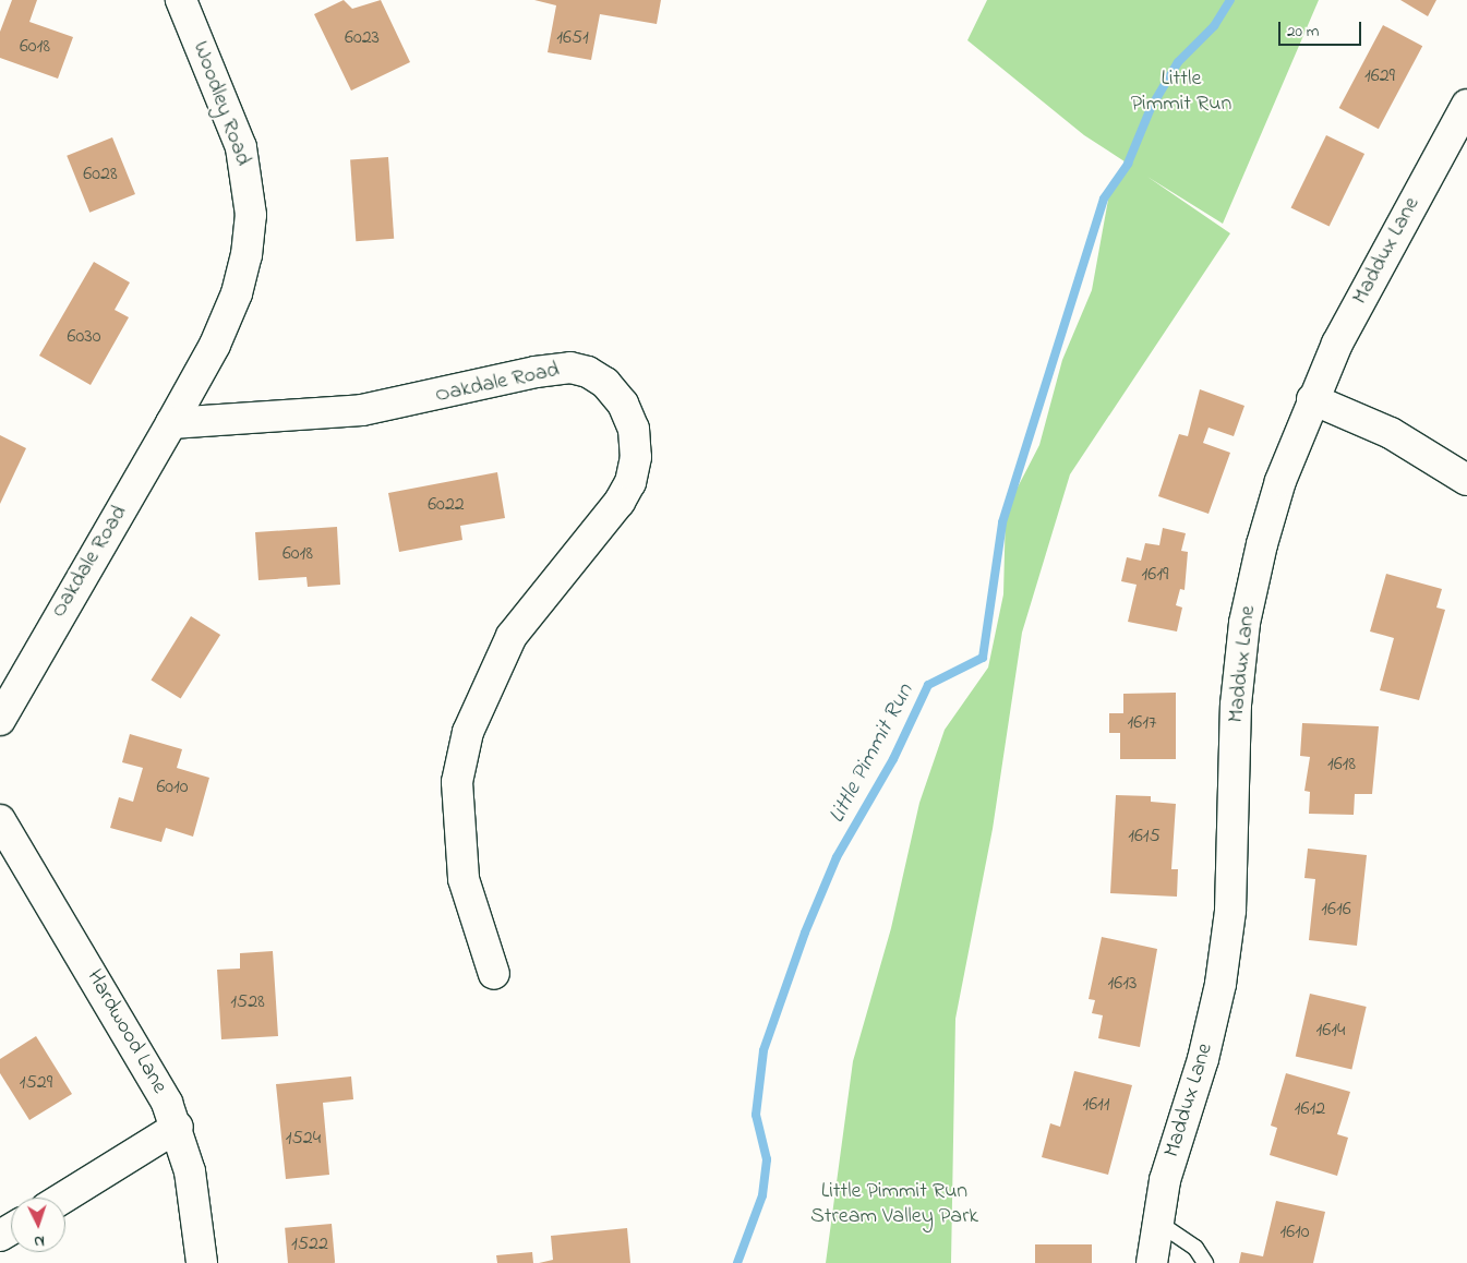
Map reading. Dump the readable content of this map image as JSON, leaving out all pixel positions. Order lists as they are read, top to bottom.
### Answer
{
  "streets": {
    "street": [
      "Woodley Road",
      "Maddux Lane",
      "Oakdale Road",
      "Hardwood Lane"
    ]
  },
  "crossings": [
    ["Woodley Road", "Oakdale Road"]
  ],
  "water": ["Little Pimmit Run"],
  "parks": ["Little Pimmit Run", "Little Pimmit Run Stream Valley Park"],
  "house_numbers": [
    "6023",
    "1651",
    "6018",
    "1629",
    "6028",
    "6030",
    "6022",
    "6018",
    "1619",
    "1617",
    "1618",
    "6010",
    "1615",
    "1616",
    "1613",
    "1528",
    "1614",
    "1529",
    "1611",
    "1612",
    "1524",
    "1610",
    "1522"
  ],
  "scale_bar": "20 m",
  "north": "bottom"
}
